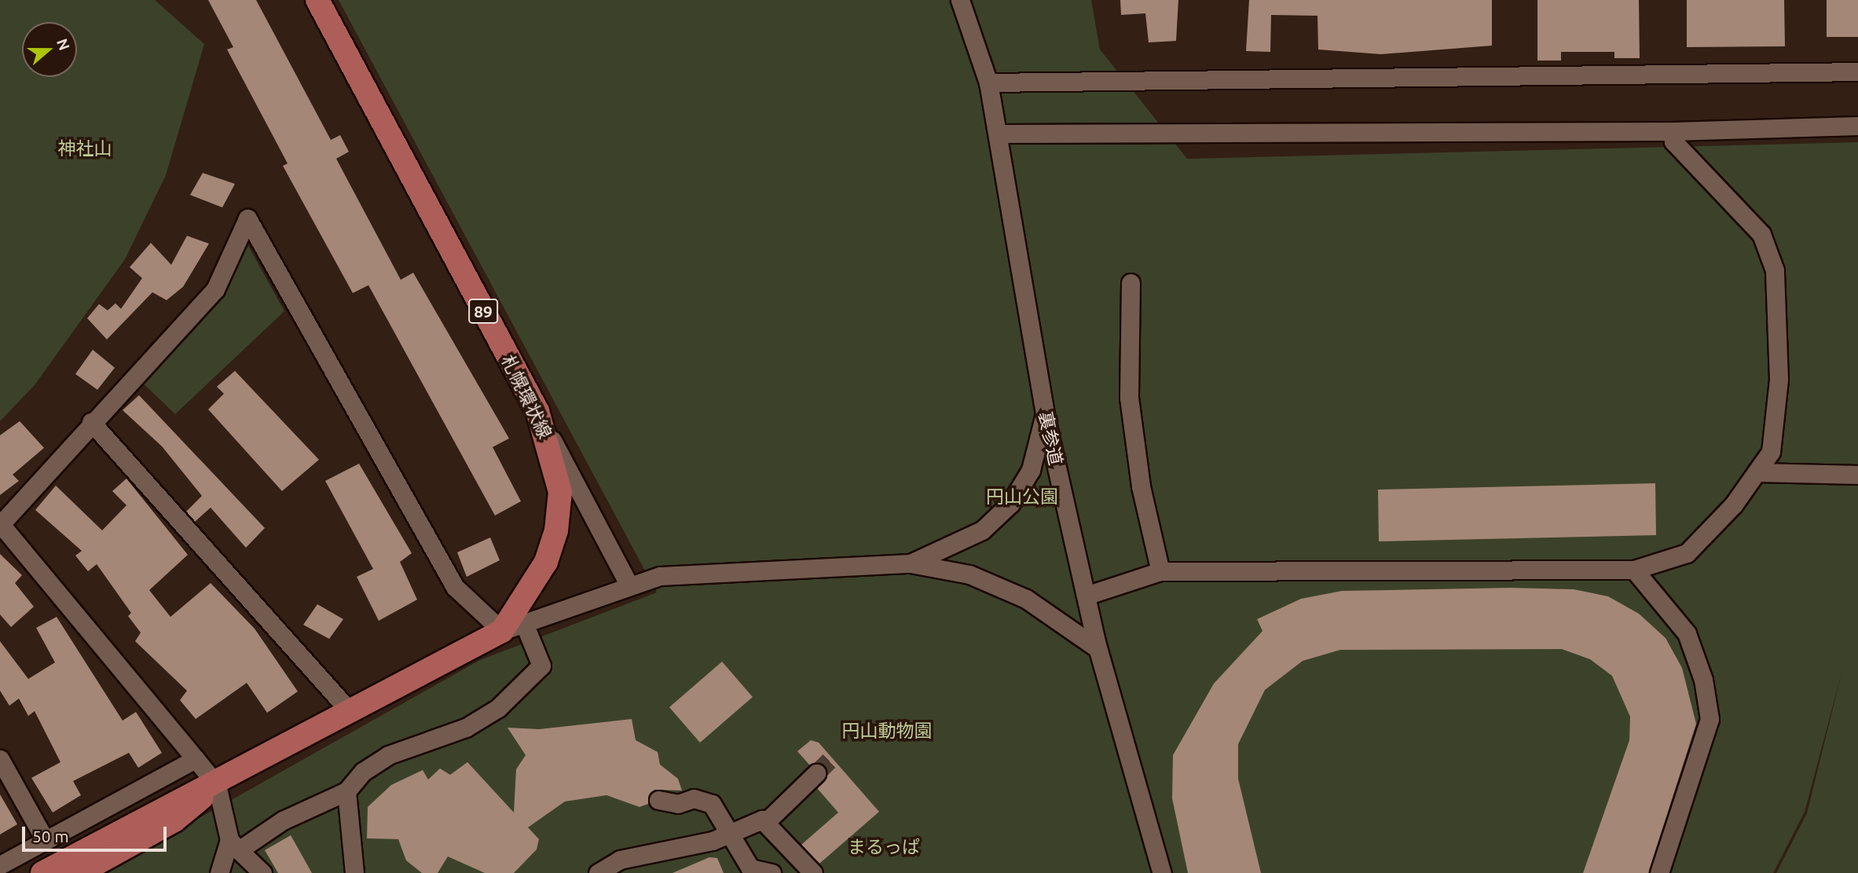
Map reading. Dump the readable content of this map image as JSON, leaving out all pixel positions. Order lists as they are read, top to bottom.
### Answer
{
  "streets": {
    "main road": ["89", "札幌環状線"],
    "street": ["裏参道"]
  },
  "parks": [
    "神社山",
    "円山公園",
    "円山動物園",
    "まるっぱ"
  ],
  "scale_bar": "50 m",
  "north": "right"
}
